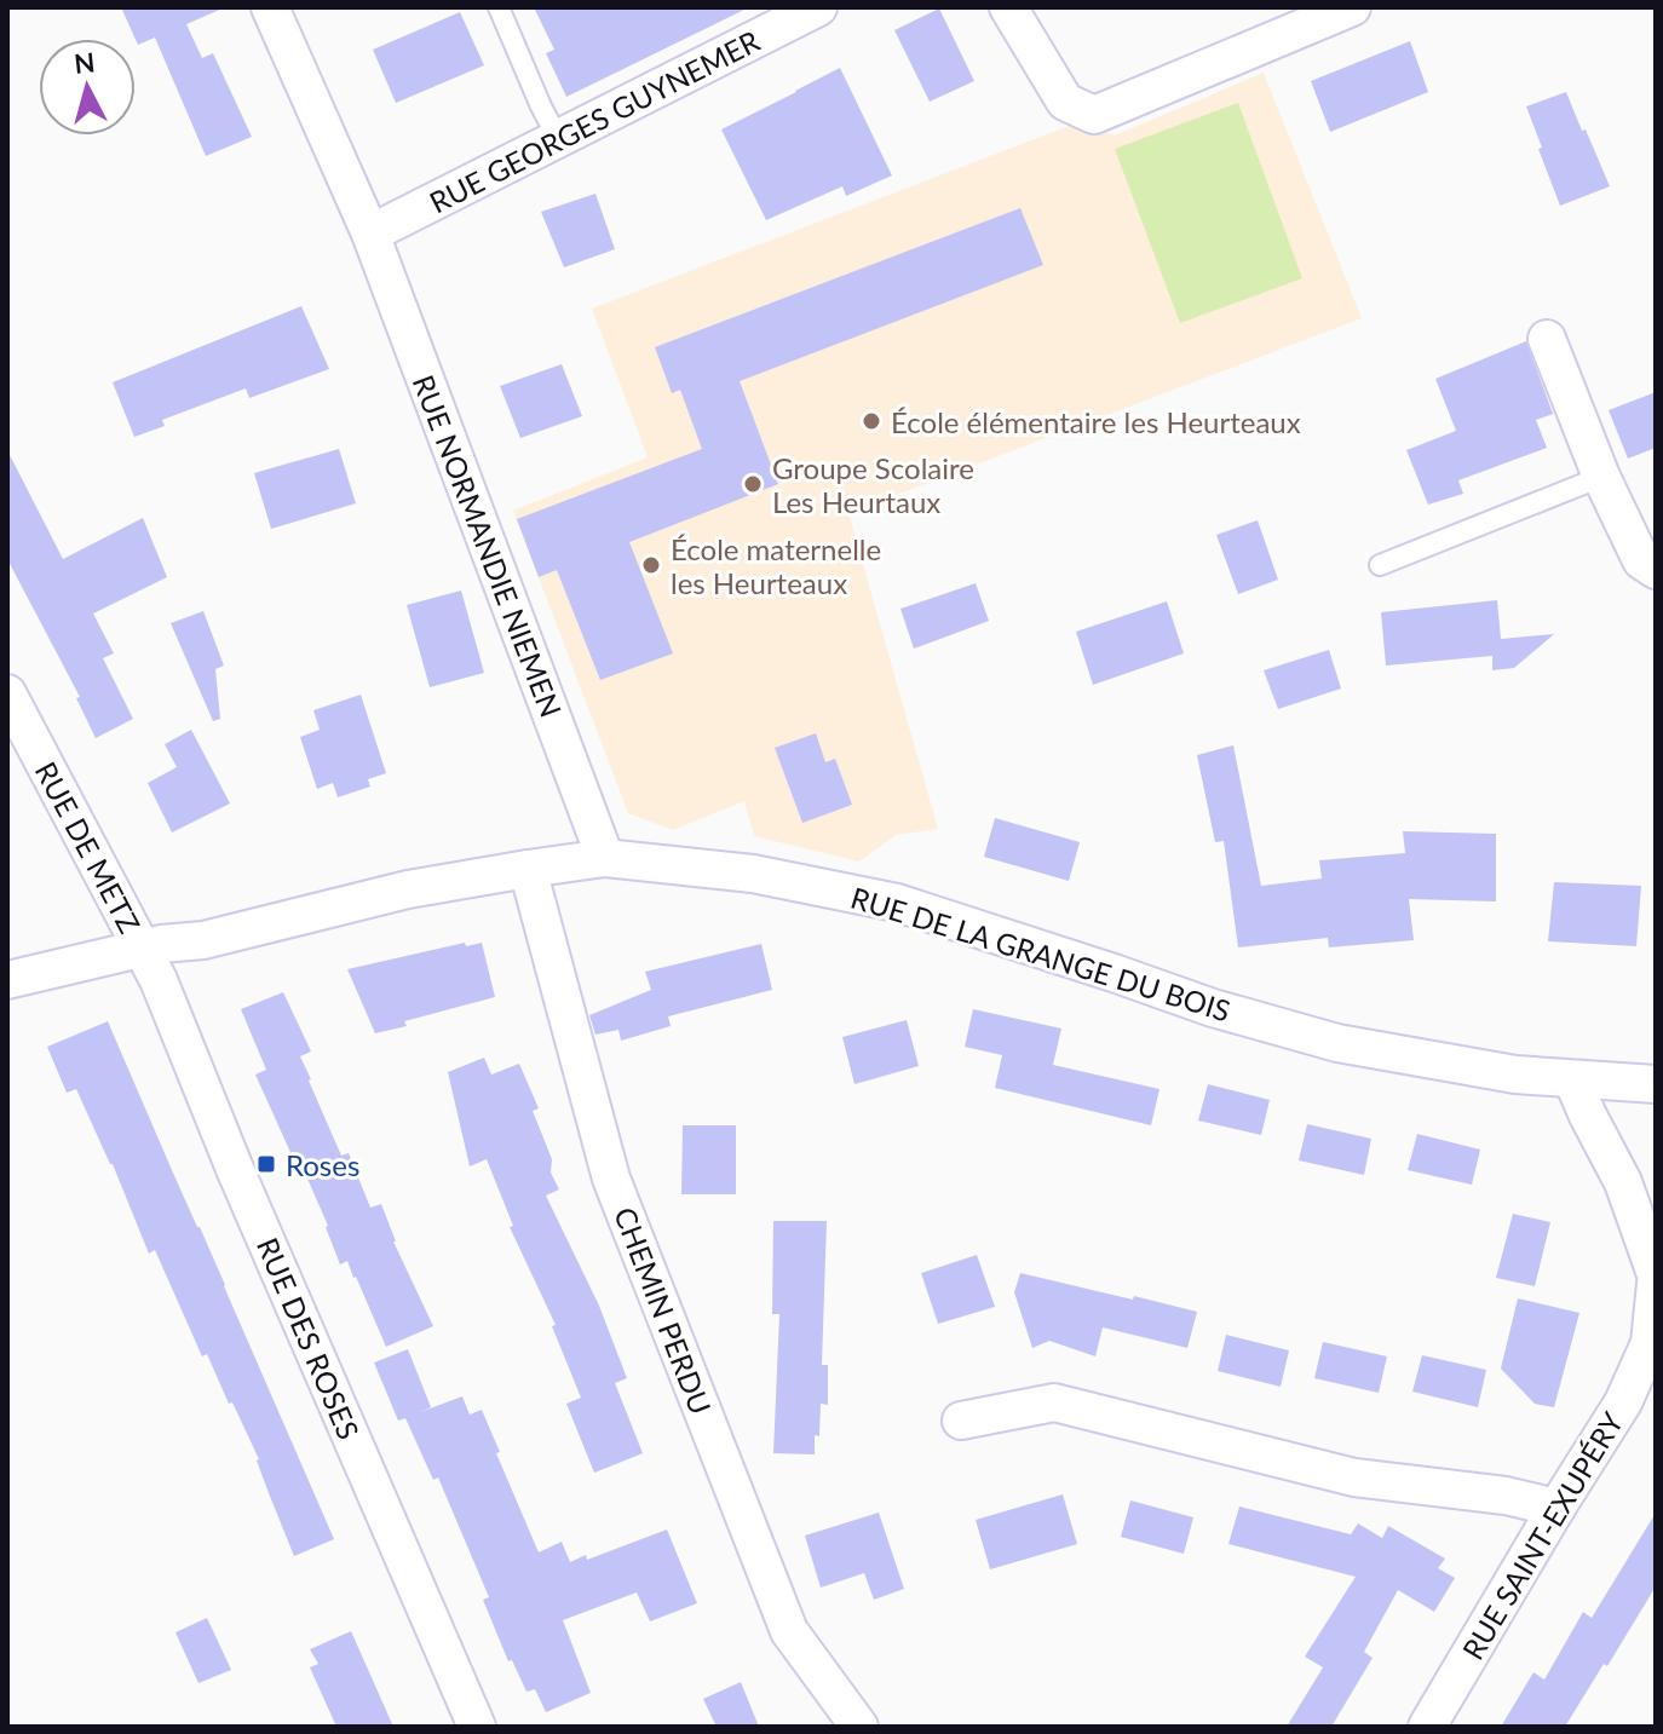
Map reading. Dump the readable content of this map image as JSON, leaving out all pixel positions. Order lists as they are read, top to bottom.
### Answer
{
  "streets": {
    "street": [
      "RUE GEORGES GUYNEMER",
      "RUE NORMANDIE NIEMEN",
      "RUE DE METZ",
      "RUE DE LA GRANGE DU BOIS",
      "CHEMIN PERDU",
      "RUE DES ROSES",
      "RUE SAINT-EXUPÉRY"
    ]
  },
  "crossings": [
    ["RUE GEORGES GUYNEMER", "RUE NORMANDIE NIEMEN"],
    ["RUE NORMANDIE NIEMEN", "RUE DE LA GRANGE DU BOIS"],
    ["RUE DE METZ", "RUE DE LA GRANGE DU BOIS"],
    ["RUE DE METZ", "RUE DES ROSES"],
    ["RUE DE LA GRANGE DU BOIS", "CHEMIN PERDU"],
    ["RUE DE LA GRANGE DU BOIS", "RUE DES ROSES"]
  ],
  "places": {
    "other": ["École élémentaire les Heurteaux", "Groupe Scolaire Les Heurtaux", "École maternelle les Heurteaux"],
    "transit": ["Roses"]
  },
  "north": "top"
}
